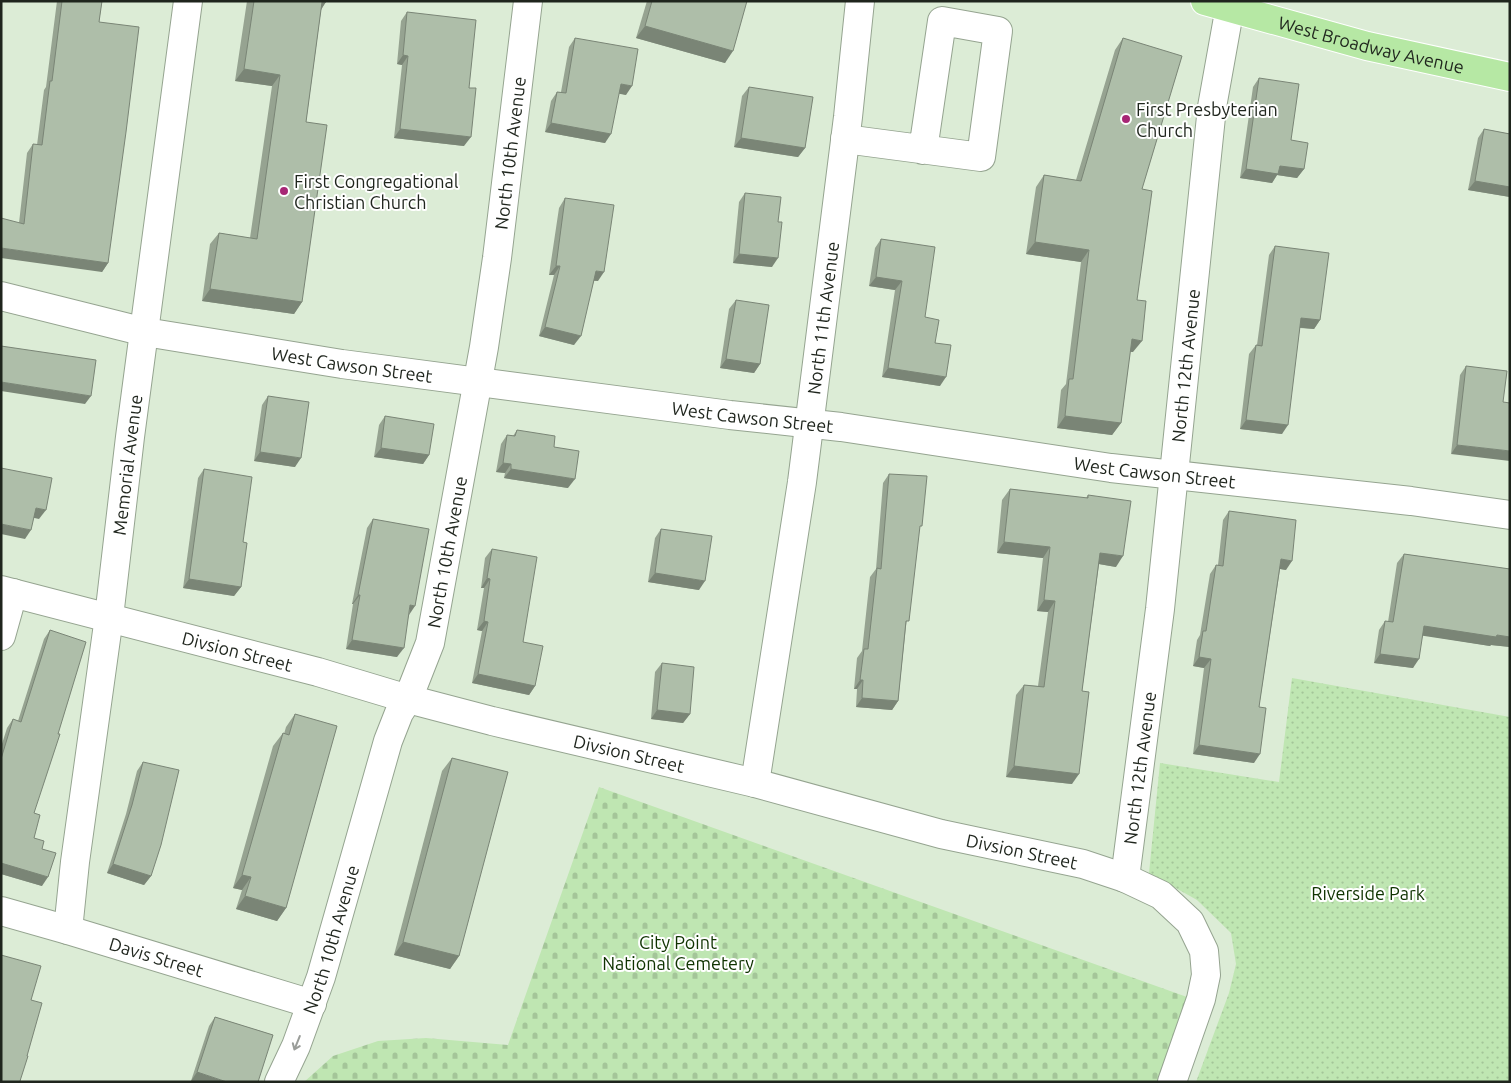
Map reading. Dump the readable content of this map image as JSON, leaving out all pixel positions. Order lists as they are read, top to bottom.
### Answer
{
  "streets": {
    "main road": ["West Broadway Avenue"],
    "street": [
      "North 10th Avenue",
      "North 11th Avenue",
      "West Cawson Street",
      "North 12th Avenue",
      "Memorial Avenue",
      "Divsion Street",
      "Davis Street"
    ]
  },
  "crossings": [
    ["West Broadway Avenue", "North 12th Avenue"],
    ["North 10th Avenue", "West Cawson Street"],
    ["North 10th Avenue", "Divsion Street"],
    ["North 10th Avenue", "Davis Street"],
    ["North 11th Avenue", "West Cawson Street"],
    ["North 11th Avenue", "Divsion Street"],
    ["West Cawson Street", "North 12th Avenue"],
    ["West Cawson Street", "Memorial Avenue"],
    ["North 12th Avenue", "Divsion Street"],
    ["Memorial Avenue", "Divsion Street"],
    ["Memorial Avenue", "Davis Street"]
  ],
  "parks": ["Riverside Park", "City Point National Cemetery"],
  "places": ["First Presbyterian Church", "First Congregational Christian Church"]
}
